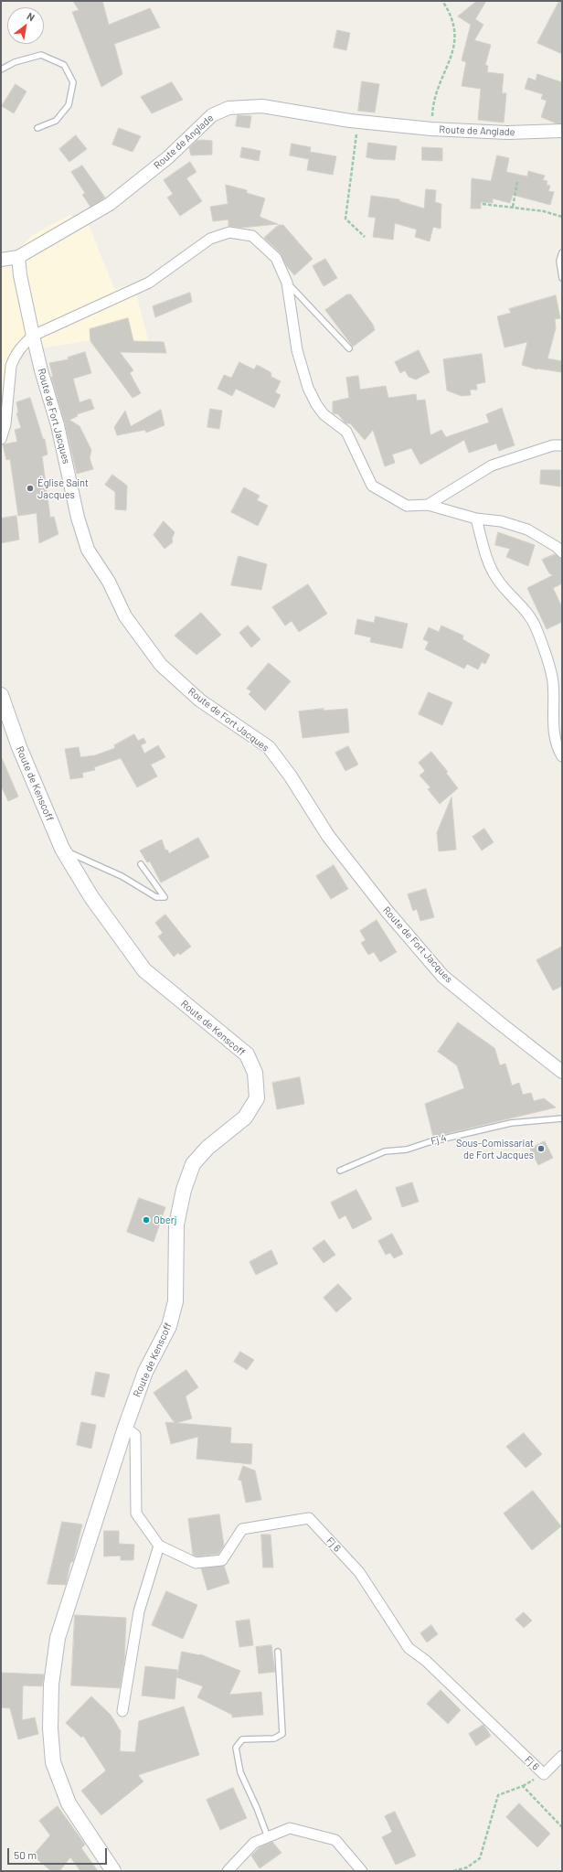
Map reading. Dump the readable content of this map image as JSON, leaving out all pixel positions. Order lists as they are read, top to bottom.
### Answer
{
  "streets": {
    "main road": ["Route de Kenscoff"],
    "street": ["Route de Anglade", "Route de Fort Jacques", "Fj 6"],
    "lane": ["Fj 4"]
  },
  "crossings": [
    ["Route de Kenscoff", "Fj 6"]
  ],
  "places": ["Église Saint Jacques", "Sous-Comissariat de Fort Jacques", "Oberj"],
  "scale_bar": "50 m",
  "north": "top right"
}
